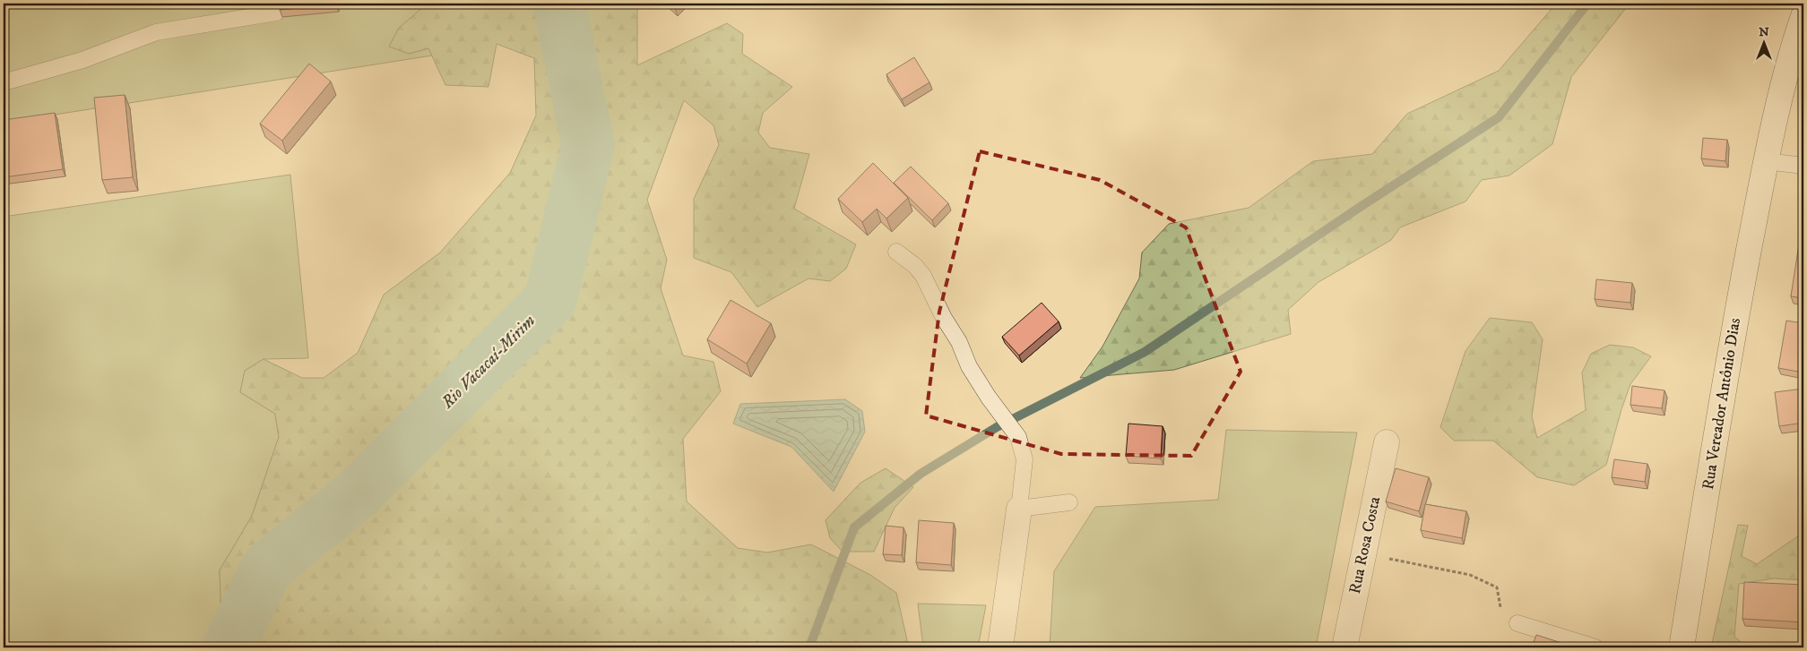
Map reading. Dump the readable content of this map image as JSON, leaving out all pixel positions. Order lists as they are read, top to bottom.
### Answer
{
  "streets": {
    "street": ["Rua Vereador Antônio Dias", "Rua Rosa Costa"]
  },
  "water": ["Rio Vacacaí-Mirim"],
  "north": "top"
}
